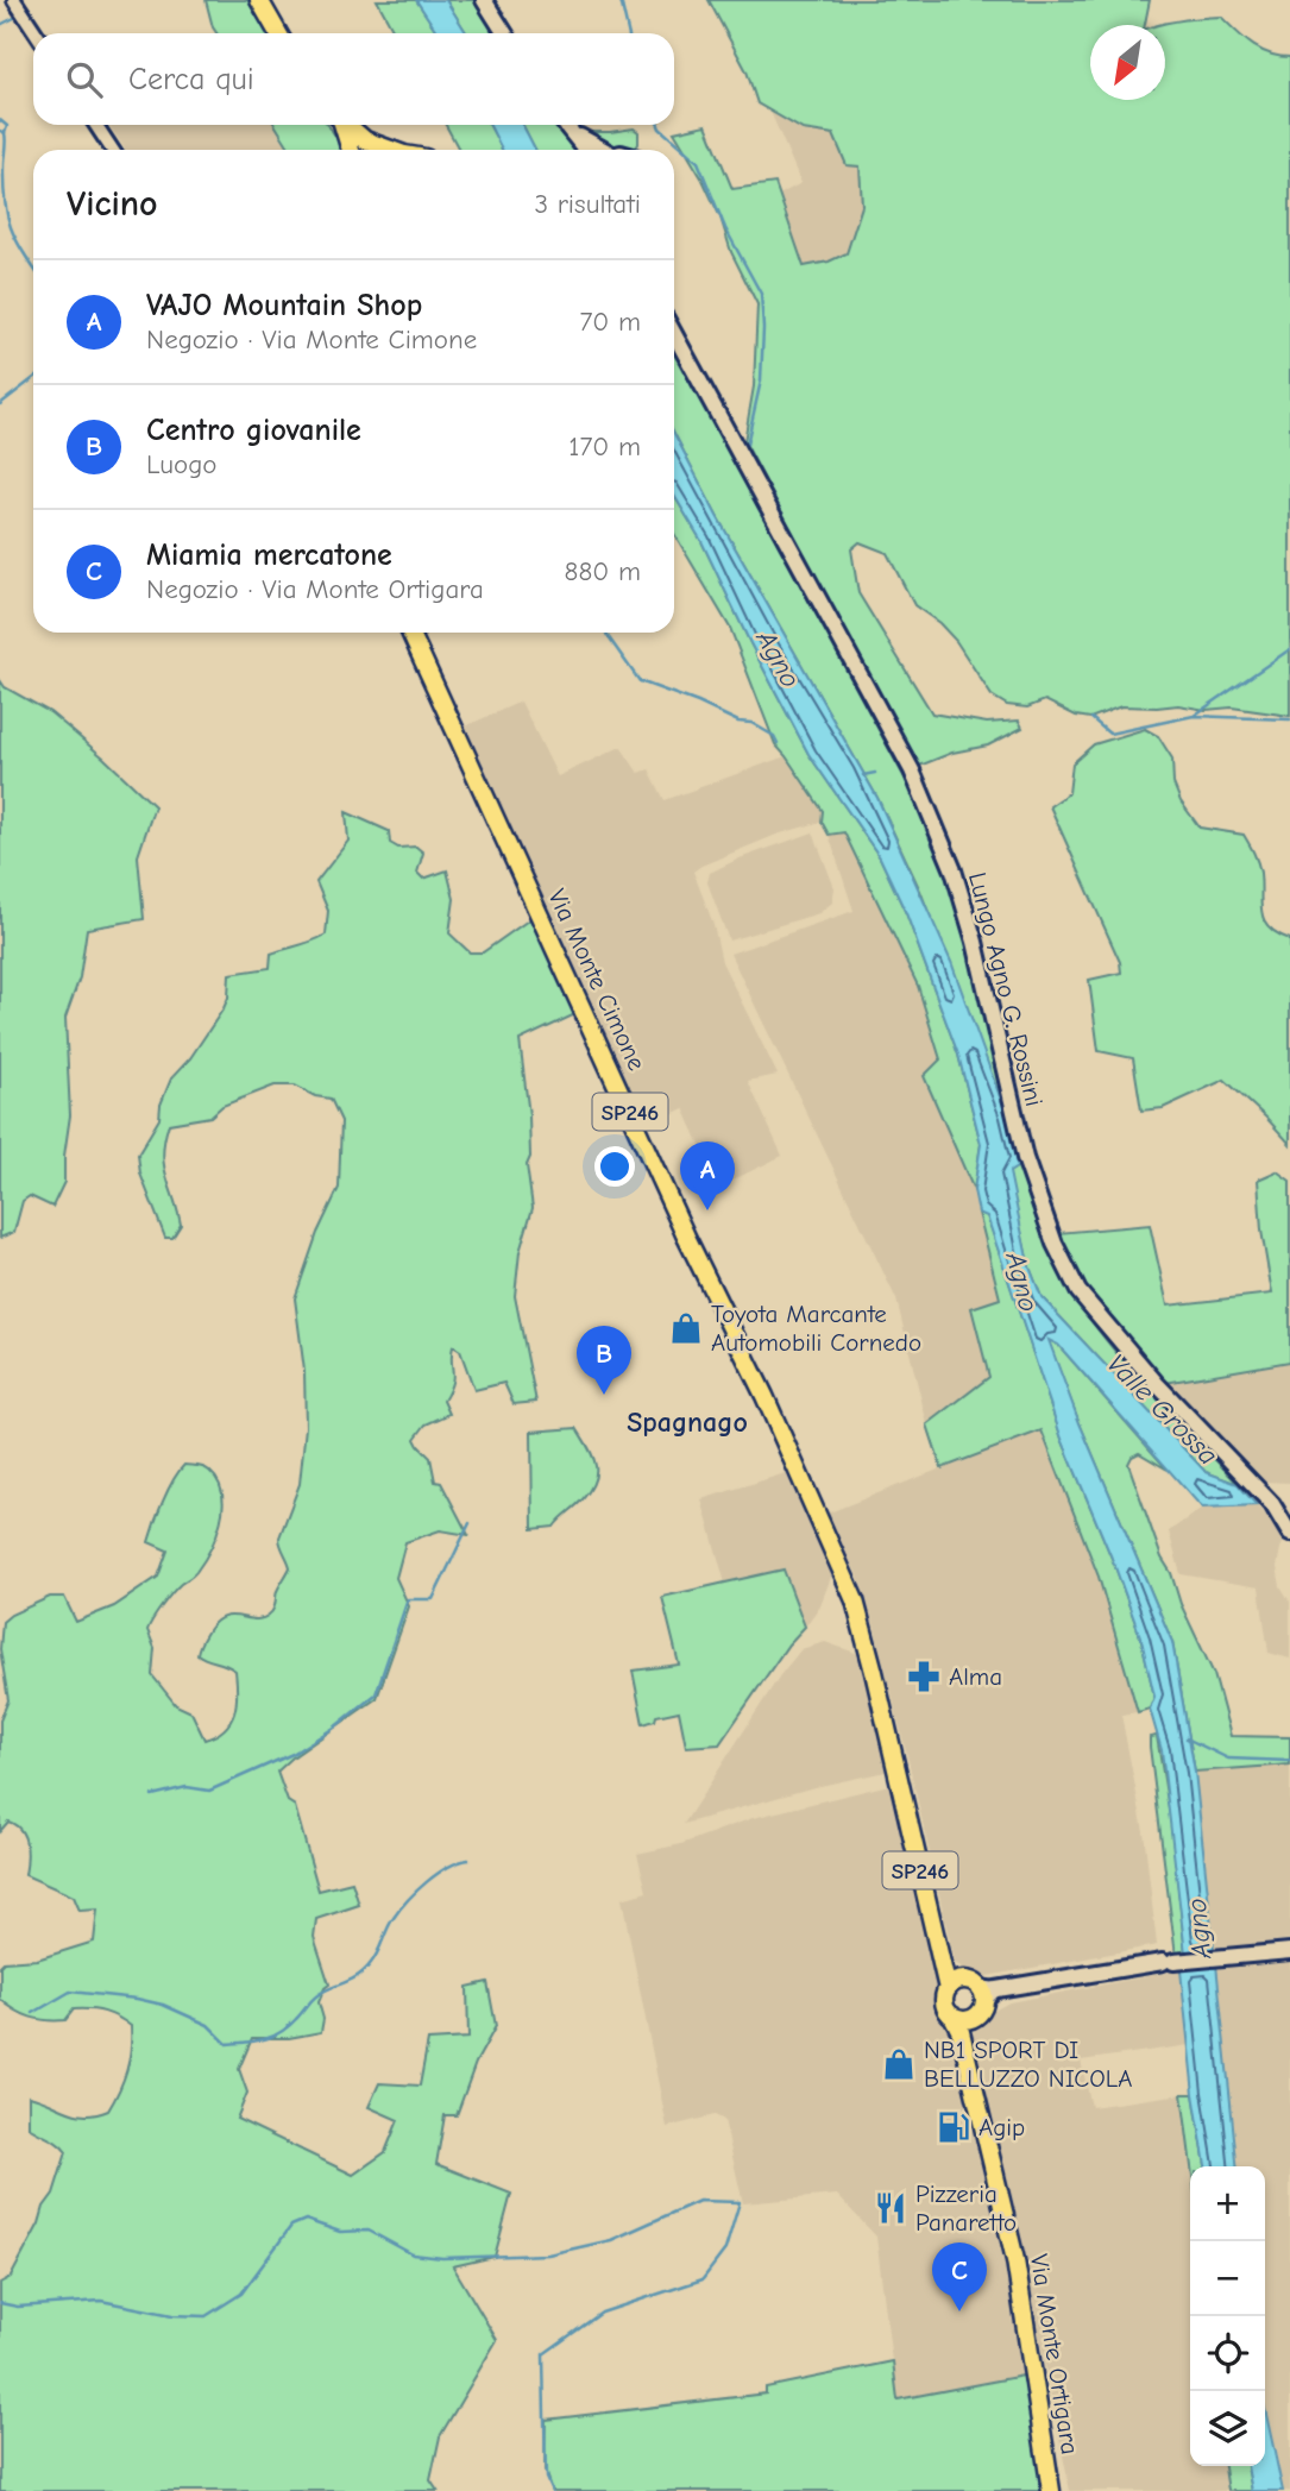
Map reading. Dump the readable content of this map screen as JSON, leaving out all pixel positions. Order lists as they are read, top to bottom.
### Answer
{
  "streets": {
    "main road": [
      "Via Monte Cimone",
      "Lungo Agno G. Rossini",
      "SP246",
      "Via Monte Ortigara"
    ]
  },
  "crossings": [
    ["Via Monte Cimone", "Via Monte Ortigara"]
  ],
  "districts": ["Spagnago"],
  "water": ["Agno", "Valle Grossa"],
  "places": {
    "shop": ["Toyota Marcante Automobili Cornedo", "NB1 SPORT DI BELLUZZO NICOLA"],
    "pharmacy": ["Alma"],
    "fuel station": ["Agip"],
    "restaurant": ["Pizzeria Panaretto"]
  },
  "north": "bottom left",
  "page": {
    "search": "Cerca qui",
    "heading": ["Vicino", "3 risultati"],
    "list": [
      {
        "mark": "A",
        "name": "VAJO Mountain Shop",
        "note": "Negozio · Via Monte Cimone",
        "value": "70 m"
      },
      {
        "mark": "B",
        "name": "Centro giovanile",
        "note": "Luogo",
        "value": "170 m"
      },
      {
        "mark": "C",
        "name": "Miamia mercatone",
        "note": "Negozio · Via Monte Ortigara",
        "value": "880 m"
      }
    ],
    "pins": ["A", "B", "C"],
    "map_buttons": ["+", "−"]
  }
}
